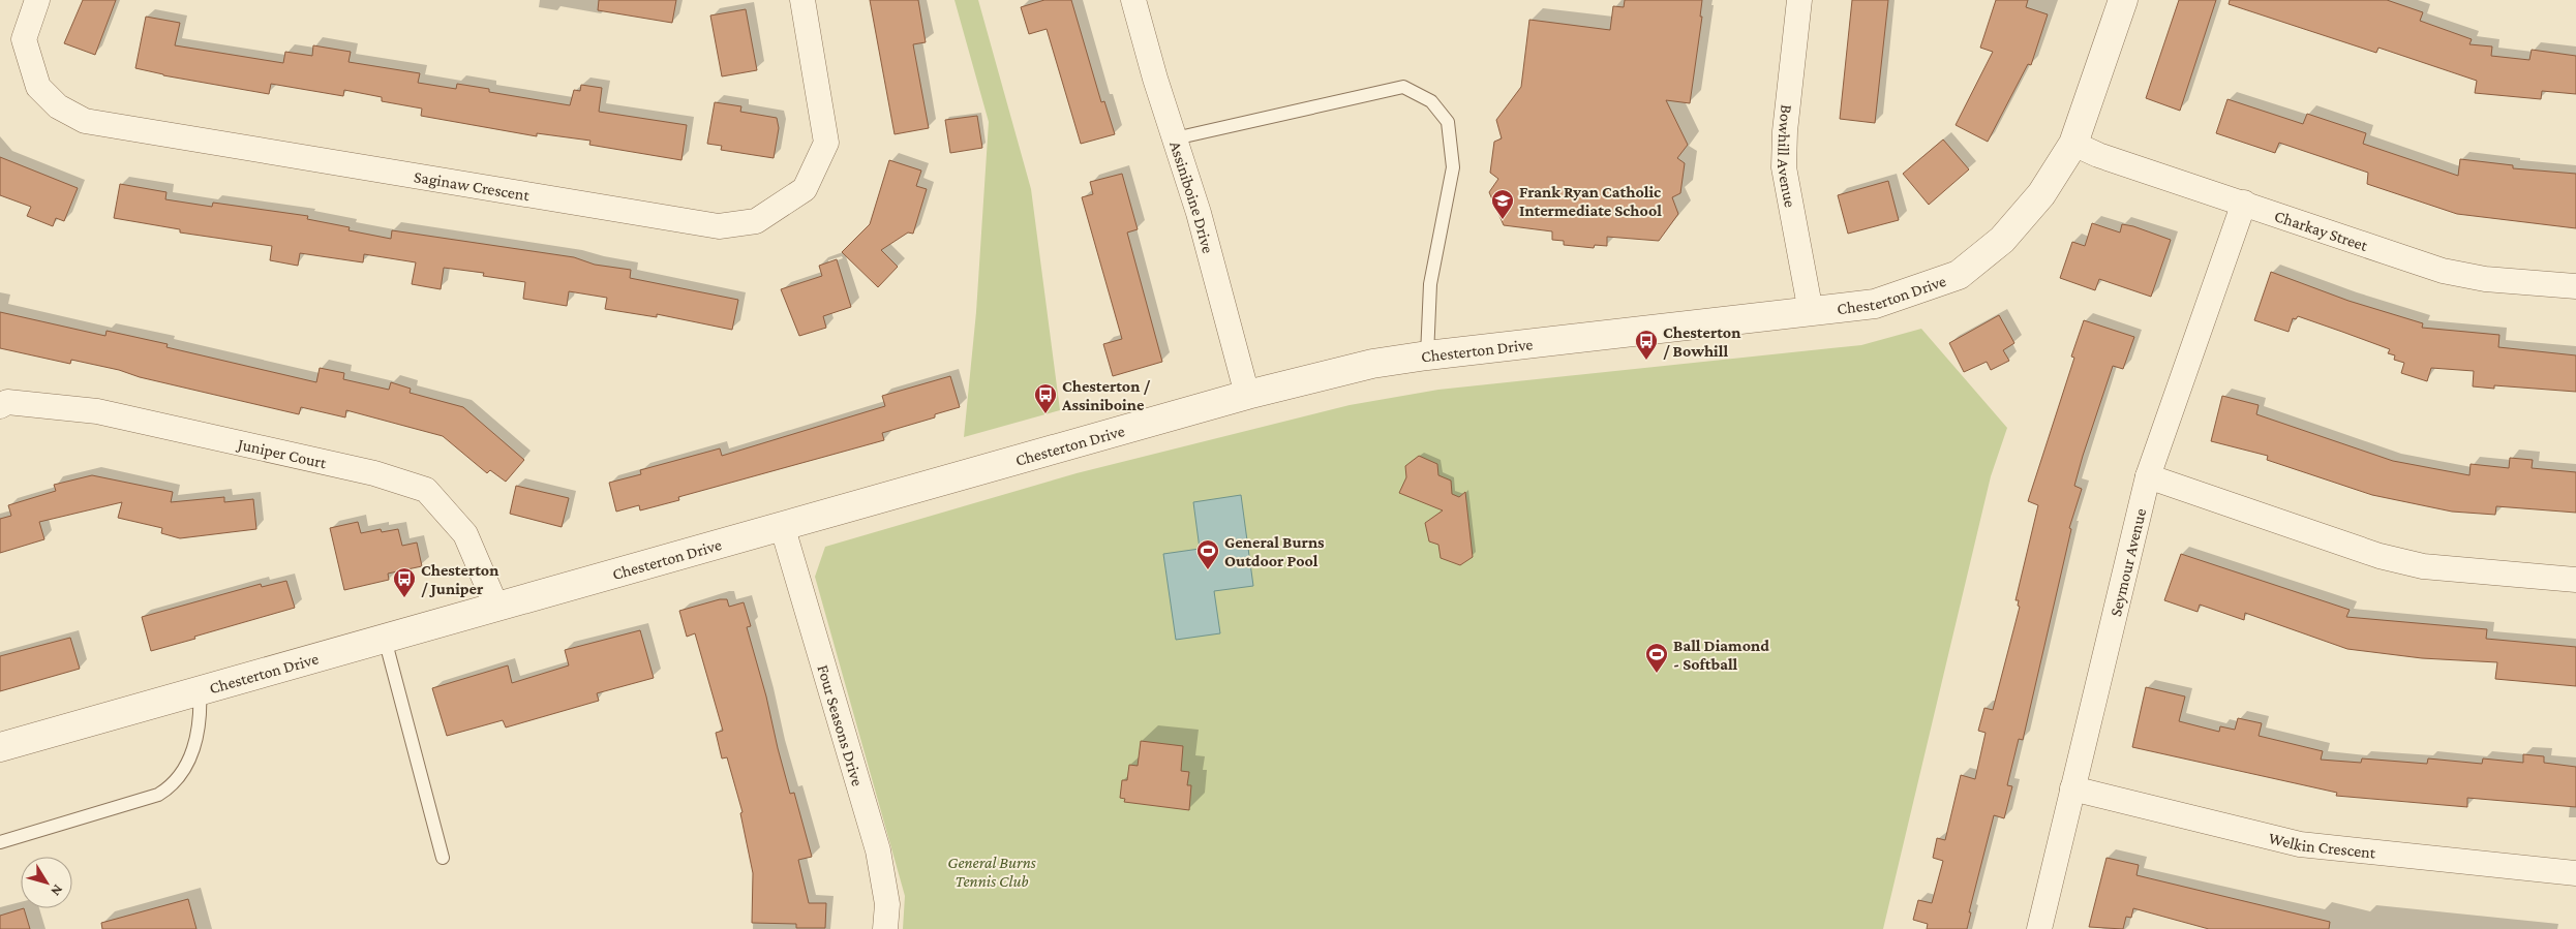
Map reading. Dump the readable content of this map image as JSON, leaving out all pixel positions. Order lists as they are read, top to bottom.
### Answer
{
  "streets": {
    "street": [
      "Bowhill Avenue",
      "Saginaw Crescent",
      "Assiniboine Drive",
      "Charkay Street",
      "Chesterton Drive",
      "Juniper Court",
      "Seymour Avenue",
      "Four Seasons Drive",
      "Welkin Crescent"
    ]
  },
  "crossings": [
    ["Bowhill Avenue", "Chesterton Drive"],
    ["Assiniboine Drive", "Chesterton Drive"],
    ["Charkay Street", "Chesterton Drive"],
    ["Charkay Street", "Seymour Avenue"],
    ["Chesterton Drive", "Juniper Court"],
    ["Chesterton Drive", "Four Seasons Drive"],
    ["Seymour Avenue", "Welkin Crescent"]
  ],
  "parks": ["General Burns Tennis Club"],
  "places": {
    "school or university": ["Frank Ryan Catholic Intermediate School"],
    "bus stop": ["Chesterton / Bowhill", "Chesterton / Assiniboine", "Chesterton / Juniper"],
    "sports": ["General Burns Outdoor Pool", "Ball Diamond - Softball"]
  },
  "north": "bottom right"
}
